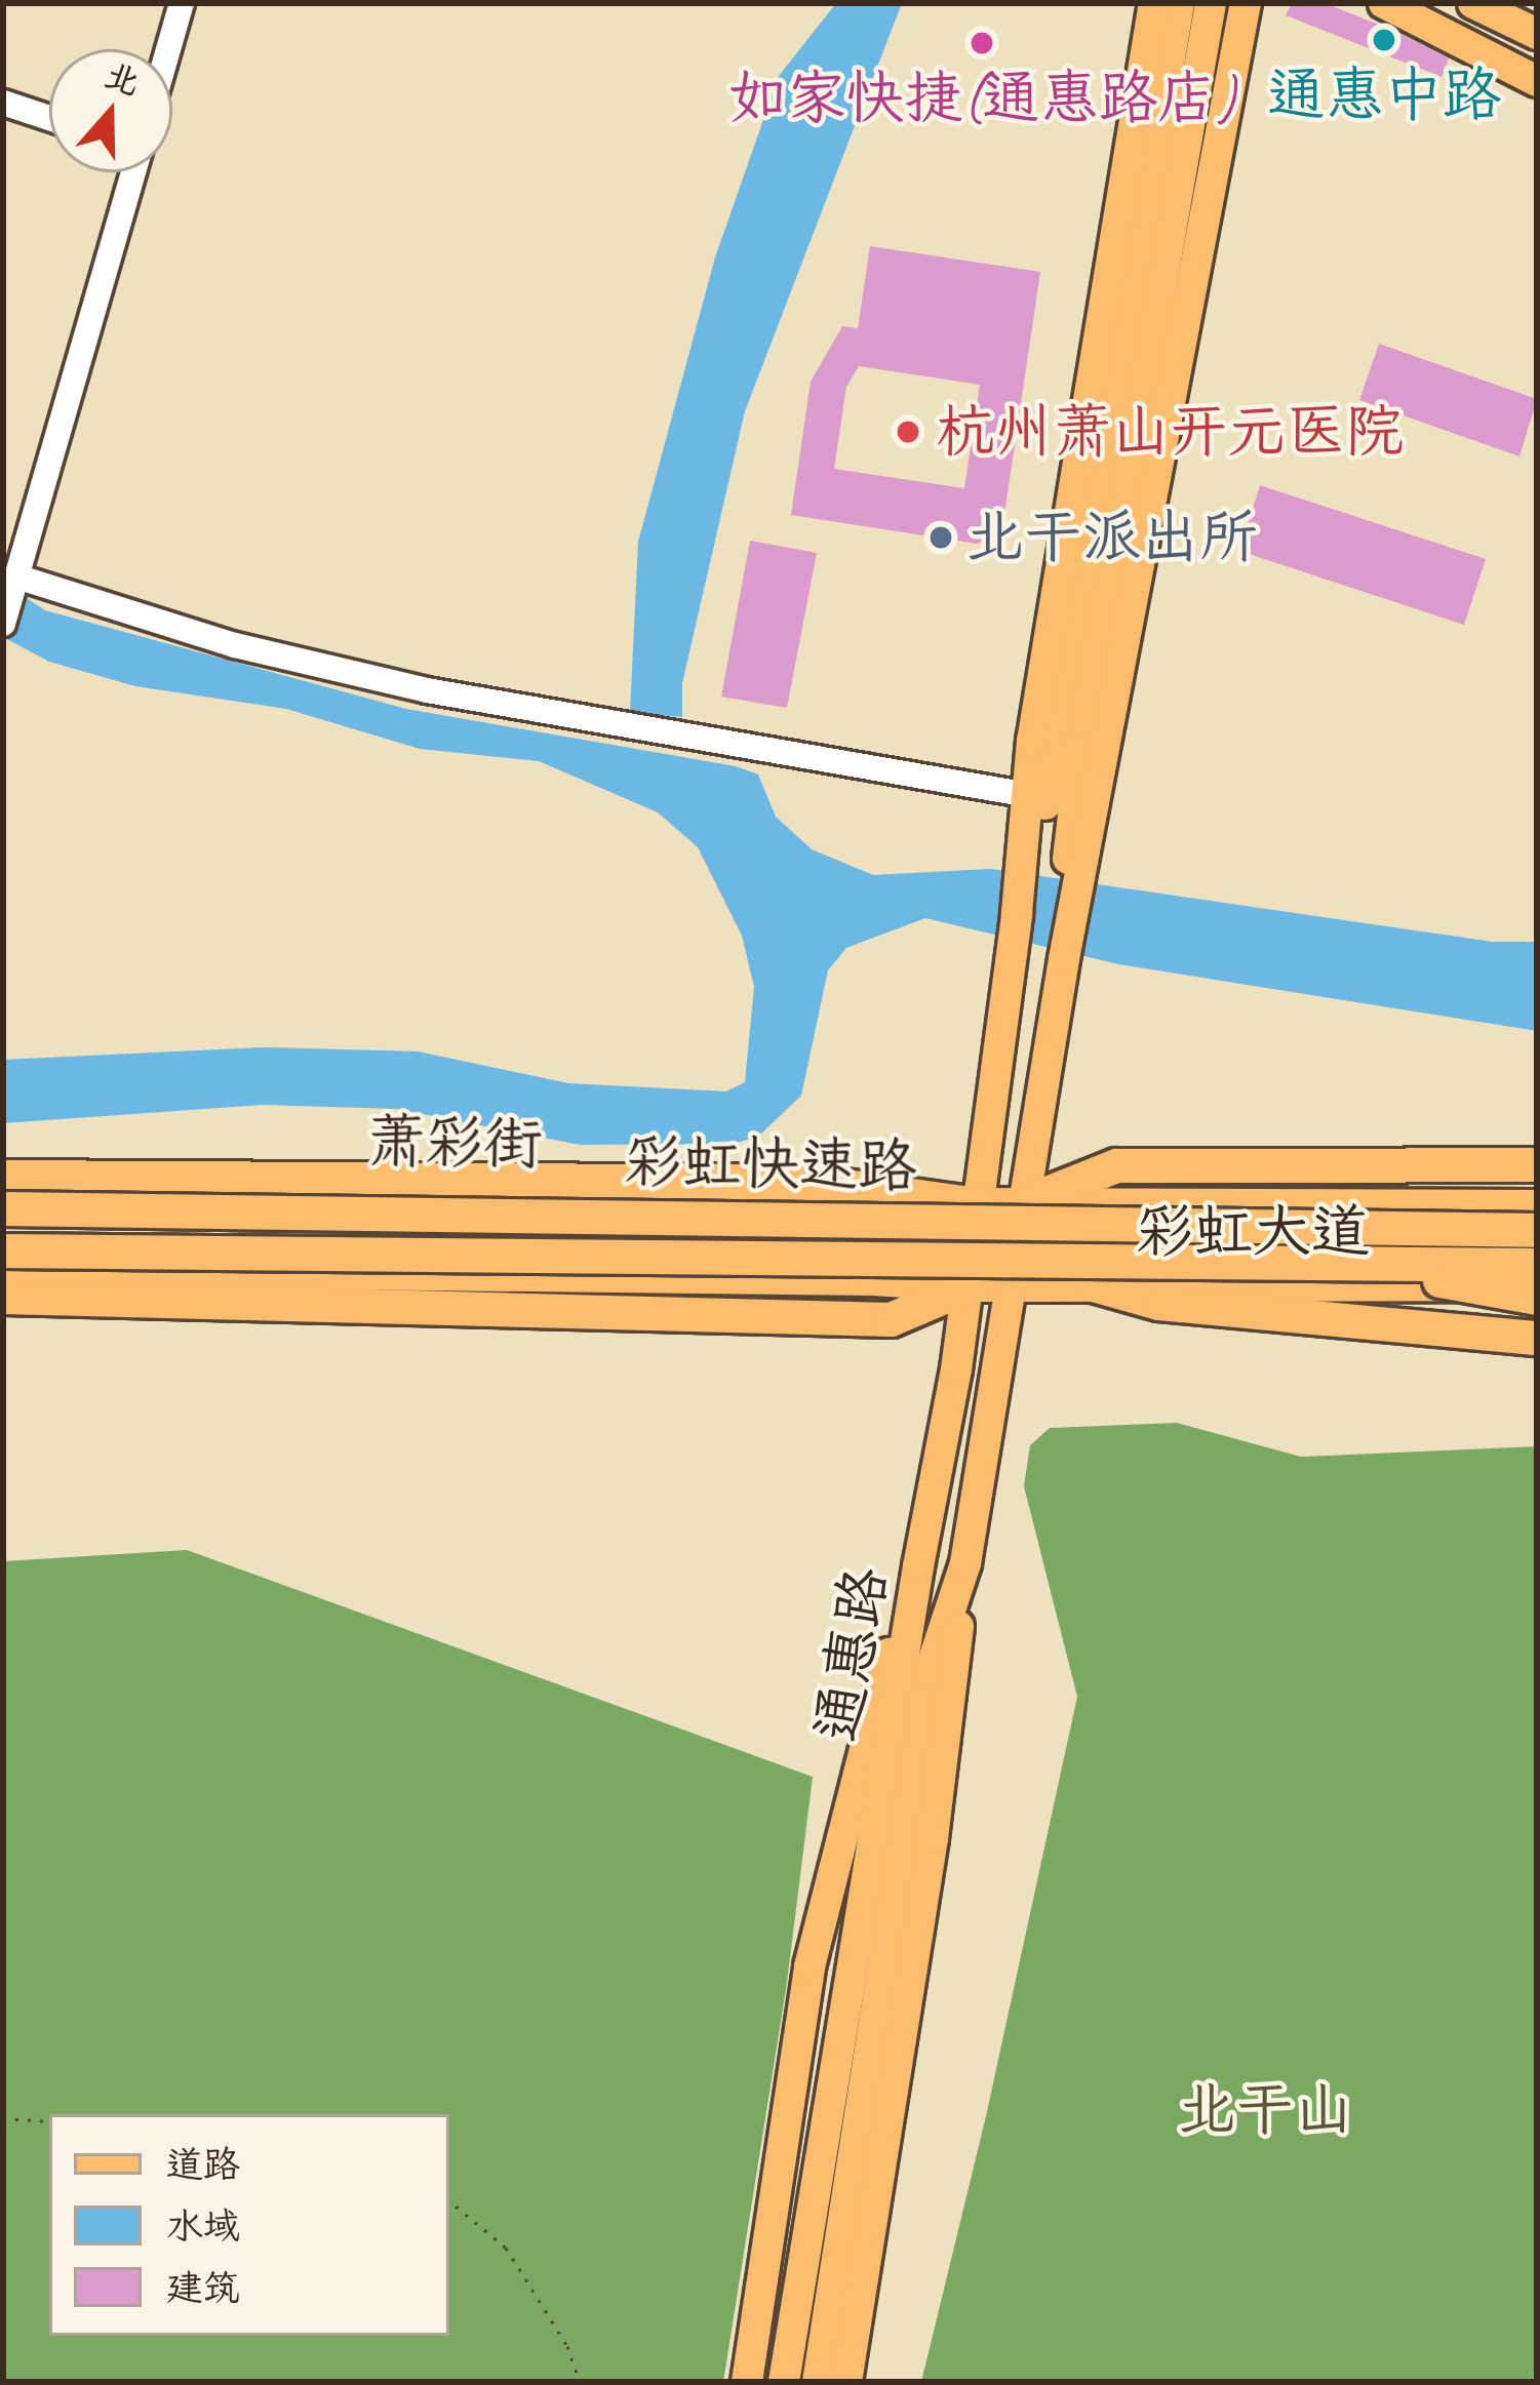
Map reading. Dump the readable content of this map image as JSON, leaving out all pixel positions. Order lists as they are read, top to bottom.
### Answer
{
  "streets": {
    "highway": ["彩虹快速路"],
    "main road": ["萧彩街", "彩虹大道", "通惠路"]
  },
  "crossings": [
    ["萧彩街", "彩虹大道"],
    ["萧彩街", "通惠路"],
    ["彩虹大道", "通惠路"]
  ],
  "parks": ["北干山"],
  "places": [
    "通惠中路",
    "如家快捷(通惠路店)",
    "杭州萧山开元医院",
    "北干派出所"
  ],
  "legend": ["道路", "水域", "建筑"],
  "north": "top"
}
